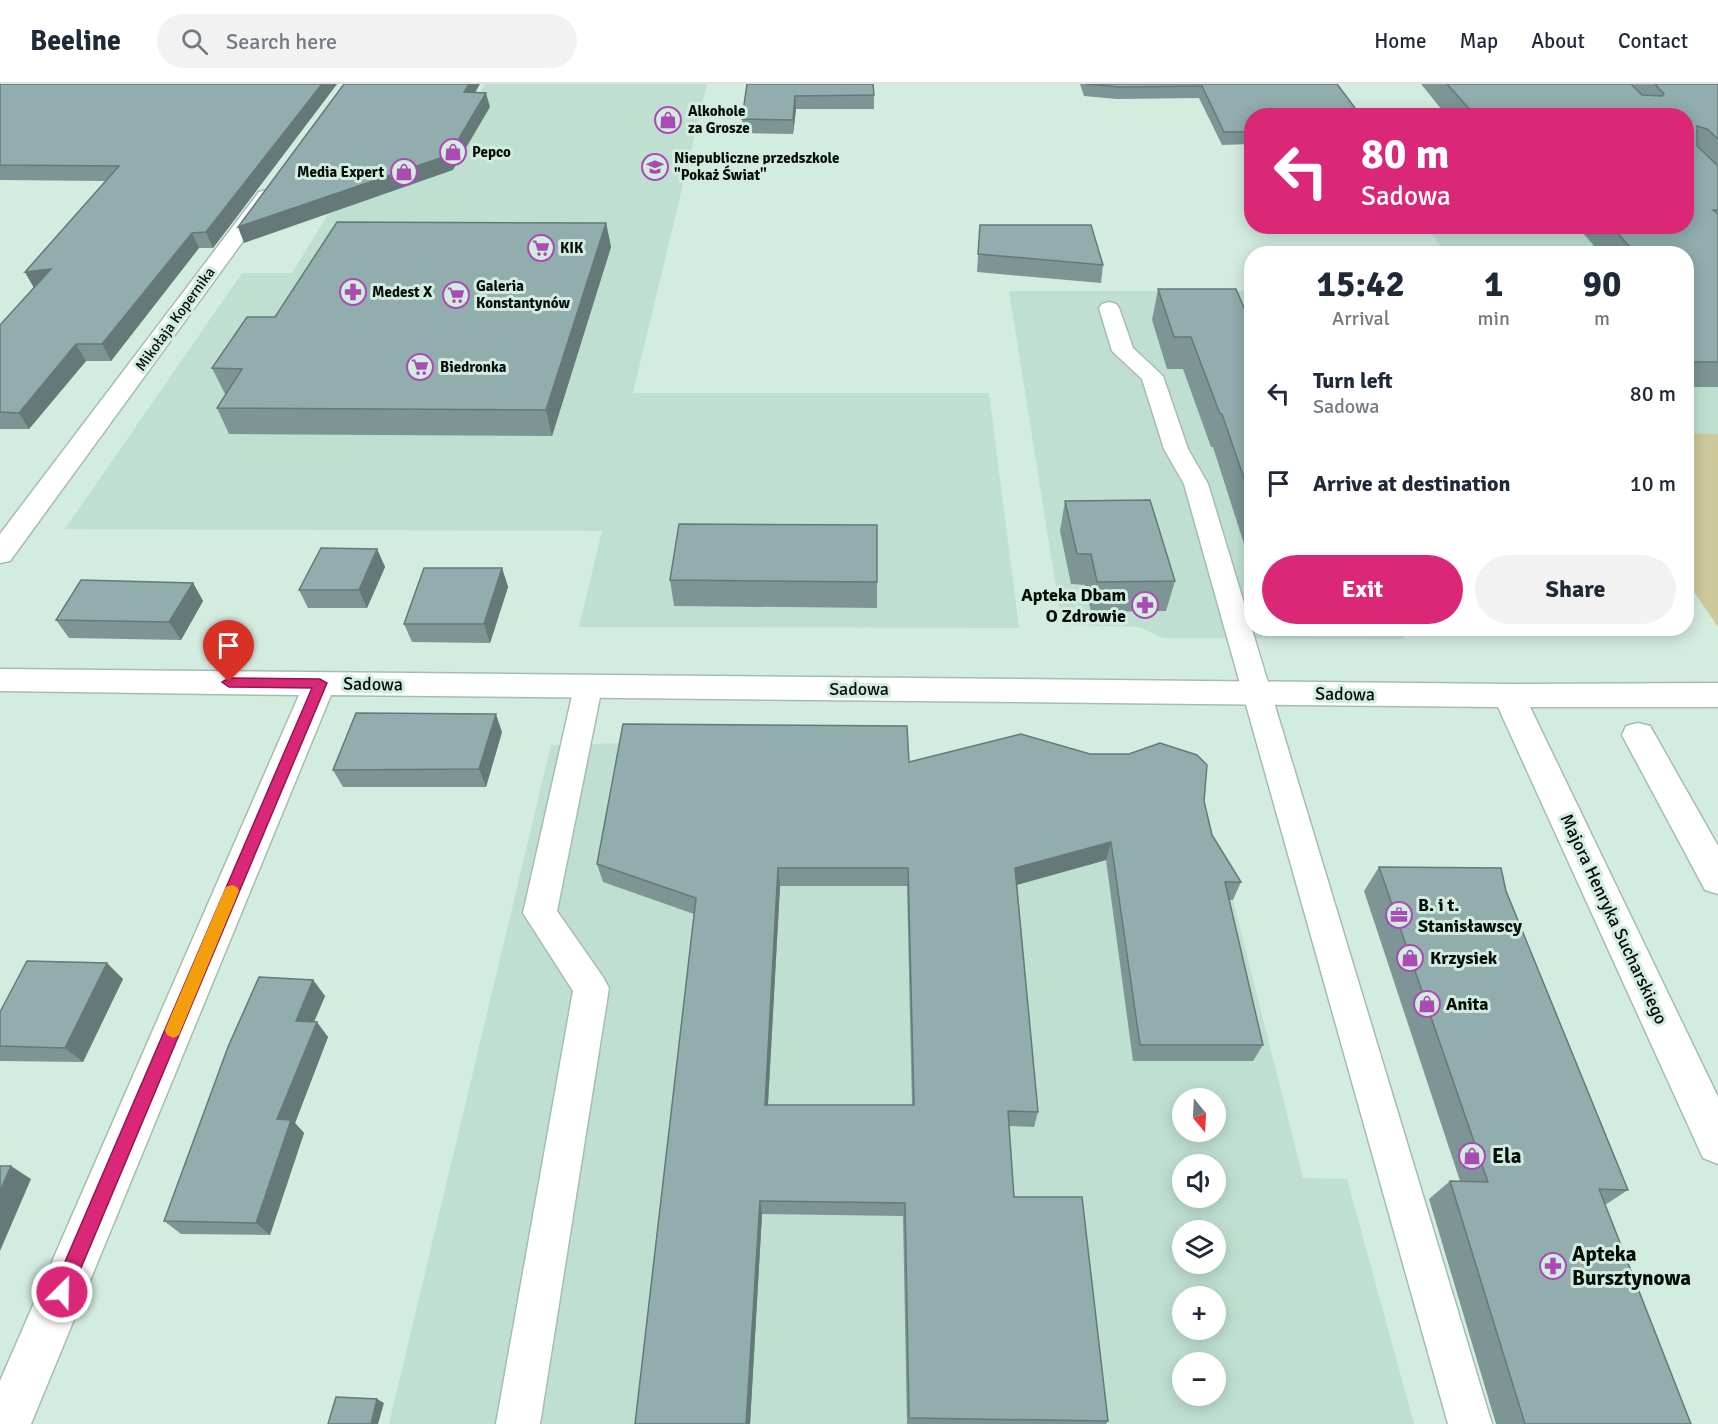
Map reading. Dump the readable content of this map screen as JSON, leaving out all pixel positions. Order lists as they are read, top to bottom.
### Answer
{
  "streets": {
    "street": ["Mikołaja Kopernika", "Sadowa", "Majora Henryka Sucharskiego"]
  },
  "crossings": [
    ["Sadowa", "Majora Henryka Sucharskiego"]
  ],
  "places": {
    "shop": [
      "Alkohole za Grosze",
      "Pepco",
      "Media Expert",
      "Krzysiek",
      "Anita",
      "Ela"
    ],
    "school or university": ["Niepubliczne przedszkole \"Pokaż Świat\""],
    "supermarket": ["KIK", "Galeria Konstantynów", "Biedronka"],
    "pharmacy": ["Medest X", "Apteka Dbam O Zdrowie", "Apteka Bursztynowa"],
    "office": ["B. i t. Stanisławscy"]
  },
  "north": "bottom",
  "page": {
    "header": "Beeline",
    "search": "Search here",
    "nav": [
      "Home",
      "Map",
      "About",
      "Contact"
    ],
    "turn": ["80 m", "Sadowa"],
    "eta": [
      "15:42",
      "Arrival",
      "1",
      "min",
      "90",
      "m"
    ],
    "list": [
      {
        "name": "Turn left",
        "note": "Sadowa",
        "value": "80 m"
      },
      {
        "name": "Arrive at destination",
        "value": "10 m"
      }
    ],
    "buttons": ["Exit", "Share"],
    "map_buttons": ["+", "−"]
  }
}
